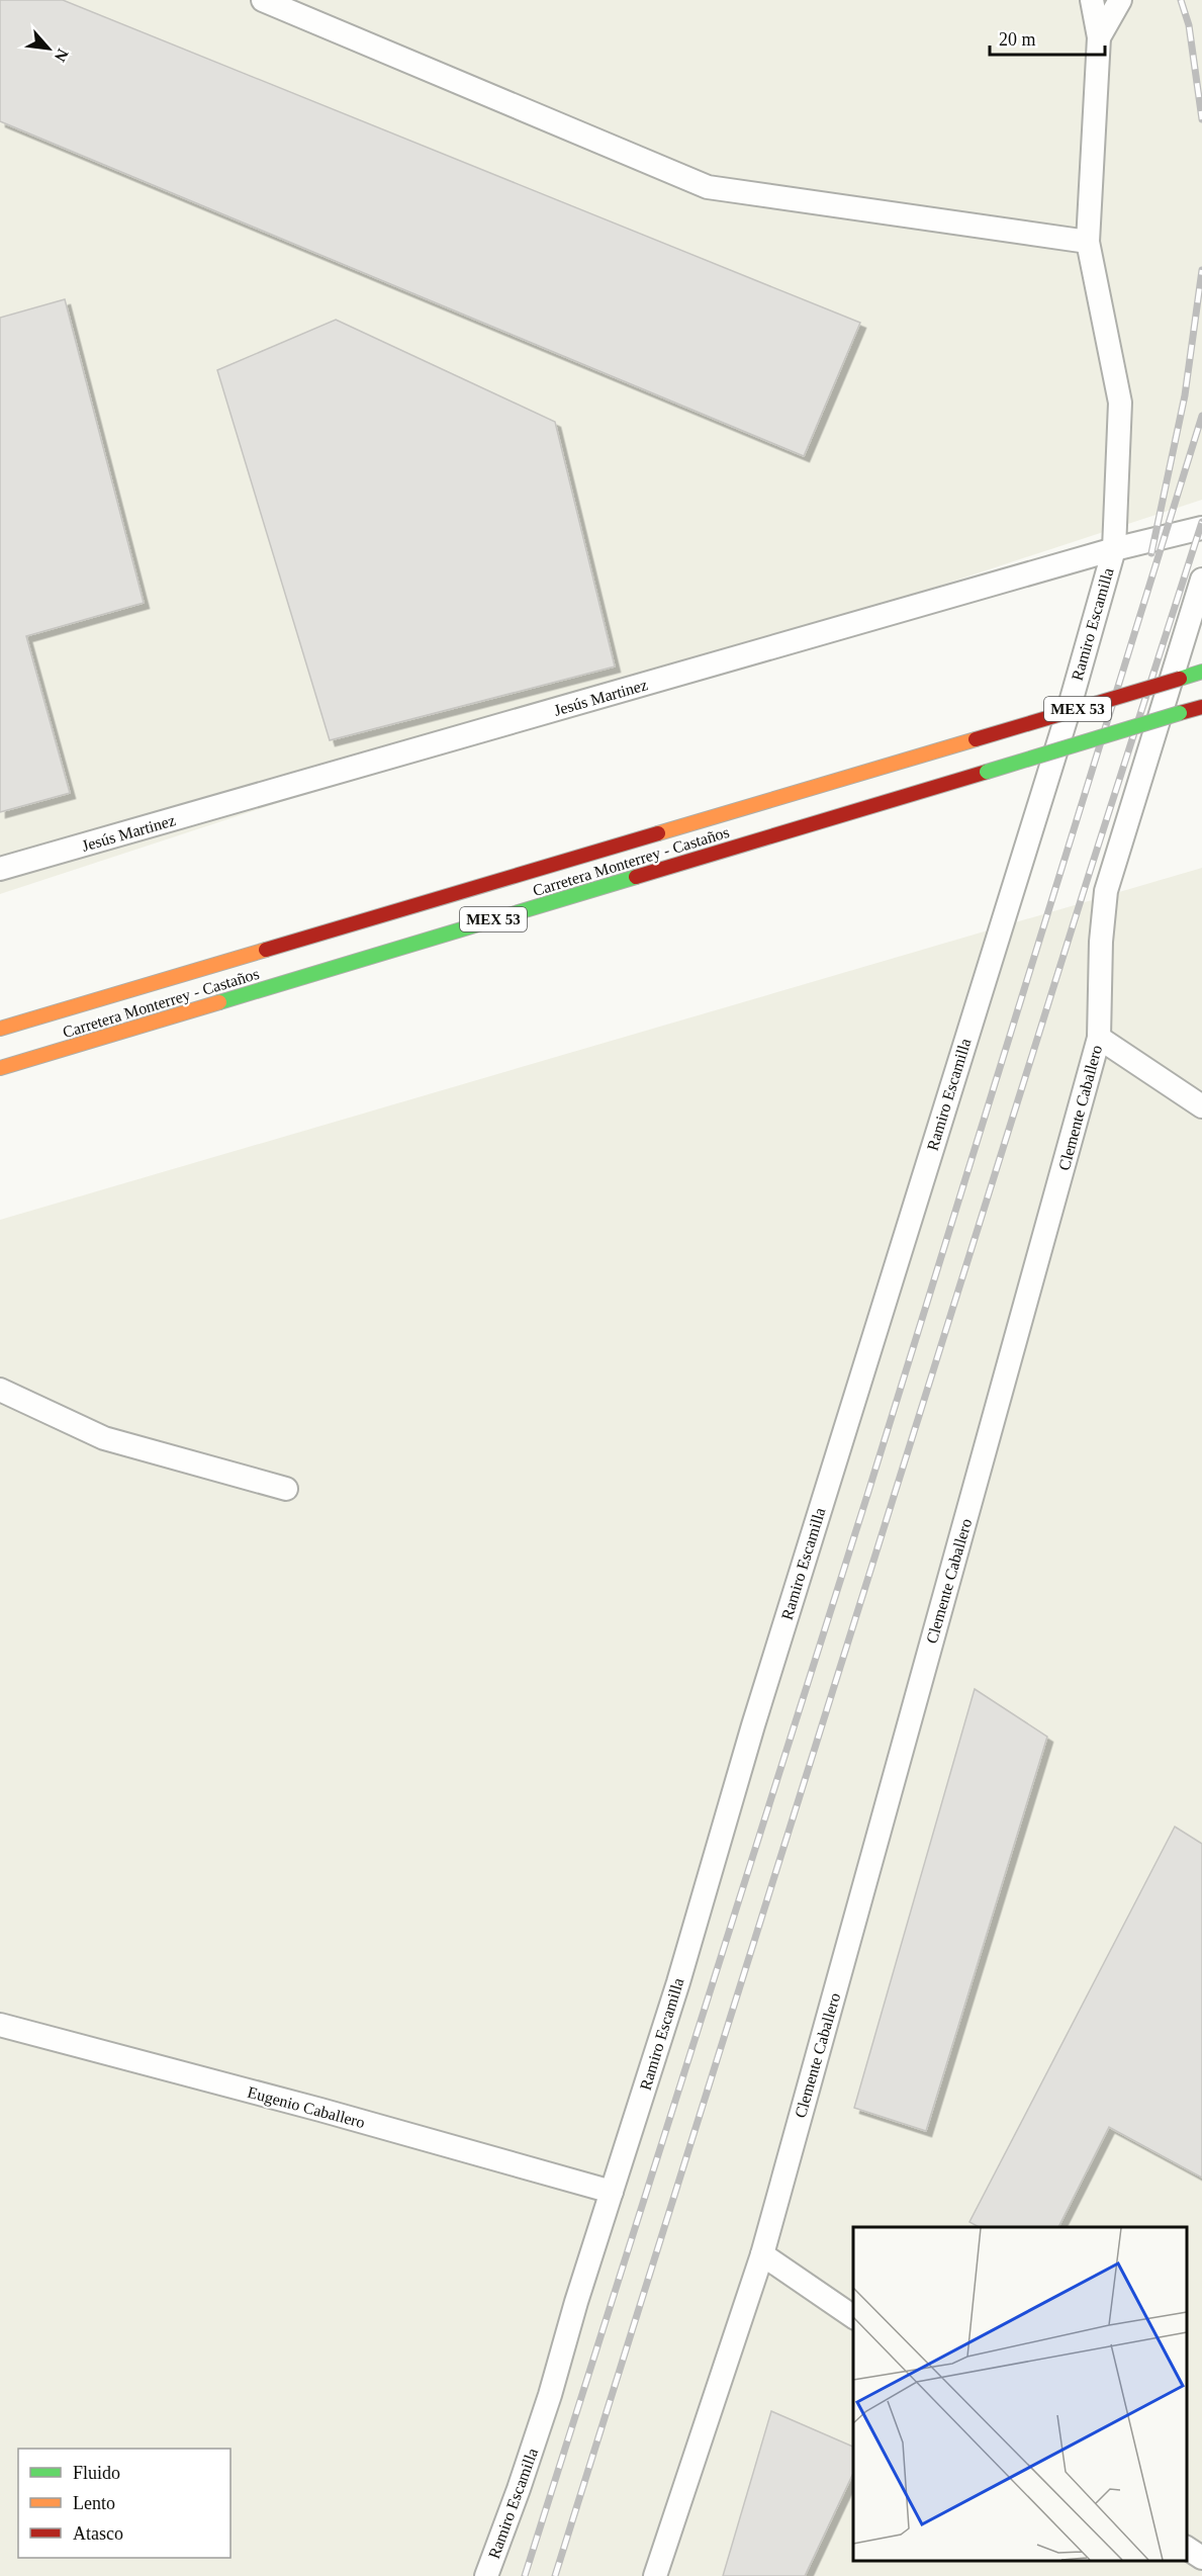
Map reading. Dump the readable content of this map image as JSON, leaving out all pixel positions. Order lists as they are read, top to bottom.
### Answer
{
  "streets": {
    "main road": ["MEX 53", "Carretera Monterrey - Castaños"],
    "lane": [
      "Ramiro Escamilla",
      "Jesús Martinez",
      "Clemente Caballero",
      "Eugenio Caballero"
    ]
  },
  "crossings": [
    ["Ramiro Escamilla", "Jesús Martinez"],
    ["Ramiro Escamilla", "Eugenio Caballero"]
  ],
  "legend": ["Fluido", "Lento", "Atasco"],
  "scale_bar": "20 m",
  "north": "bottom right"
}
